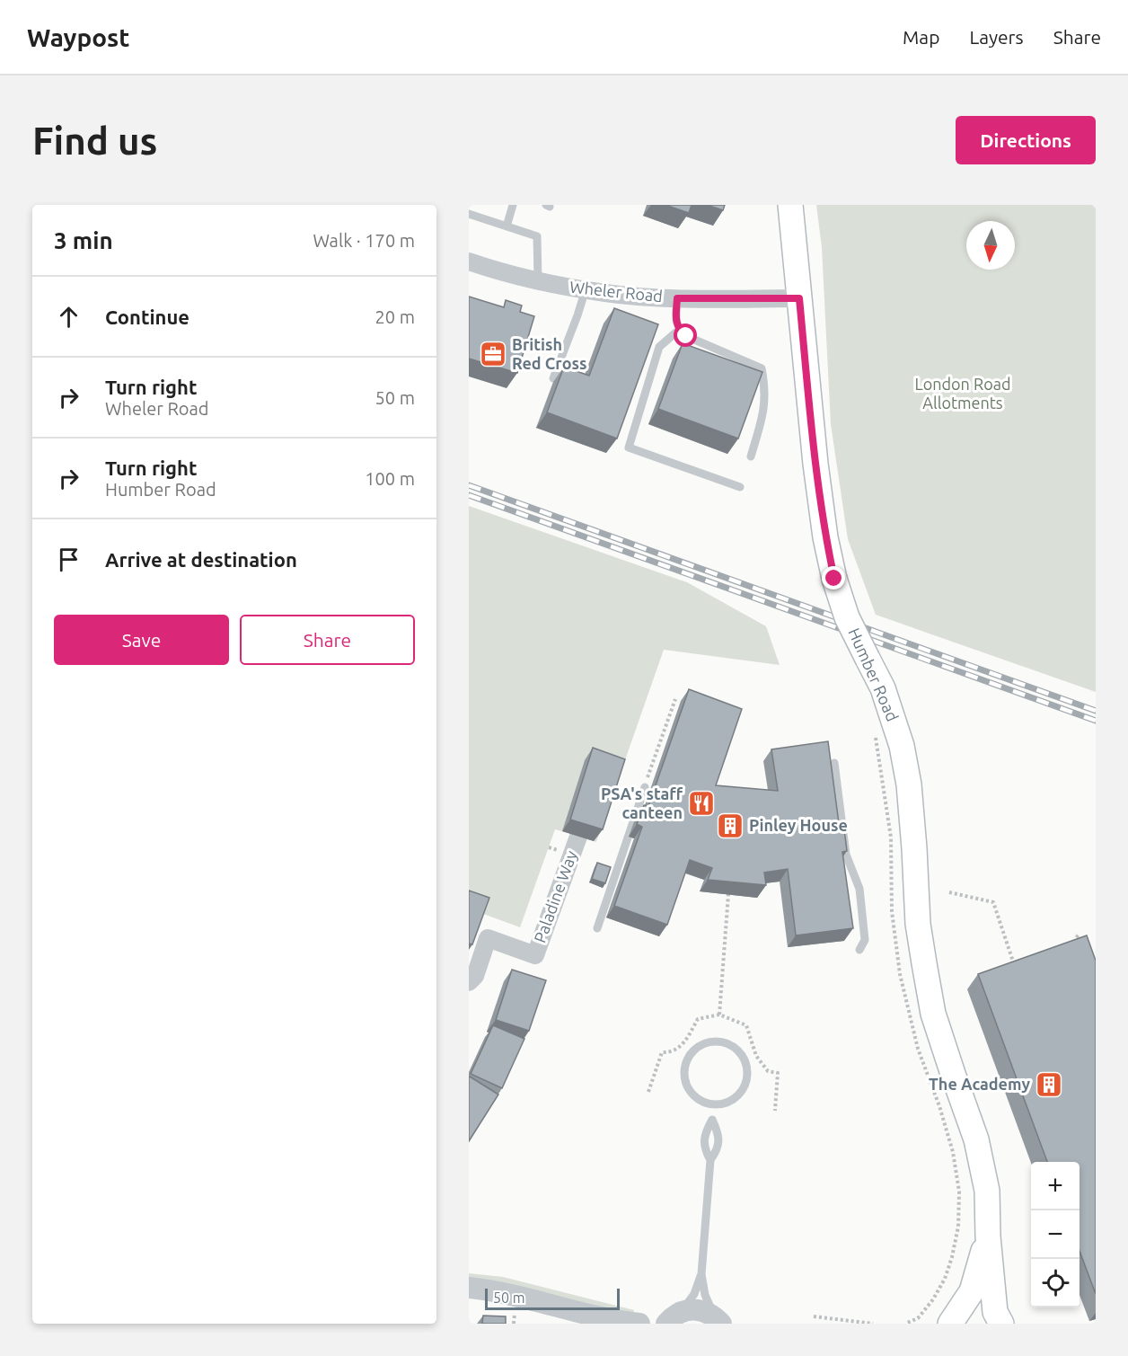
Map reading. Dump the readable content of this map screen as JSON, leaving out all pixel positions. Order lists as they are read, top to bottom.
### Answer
{
  "streets": {
    "main road": ["Humber Road"],
    "street": ["Wheler Road", "Paladine Way"]
  },
  "crossings": [
    ["Wheler Road", "Humber Road"]
  ],
  "parks": ["London Road Allotments"],
  "places": {
    "office": ["British Red Cross"],
    "restaurant": ["PSA's staff canteen"],
    "building": ["Pinley House", "The Academy"]
  },
  "scale_bar": "50 m",
  "north": "bottom",
  "page": {
    "header": "Waypost",
    "nav": ["Map", "Layers", "Share"],
    "buttons": [
      "Directions",
      ["Save", "Share"]
    ],
    "title": "Find us",
    "heading": ["3 min", "Walk · 170 m"],
    "list": [
      ["Continue", "20 m"],
      ["Turn right", "Wheler Road", "50 m"],
      ["Turn right", "Humber Road", "100 m"],
      "Arrive at destination"
    ],
    "map_buttons": ["+", "−"],
    "scale": "50 m"
  }
}
